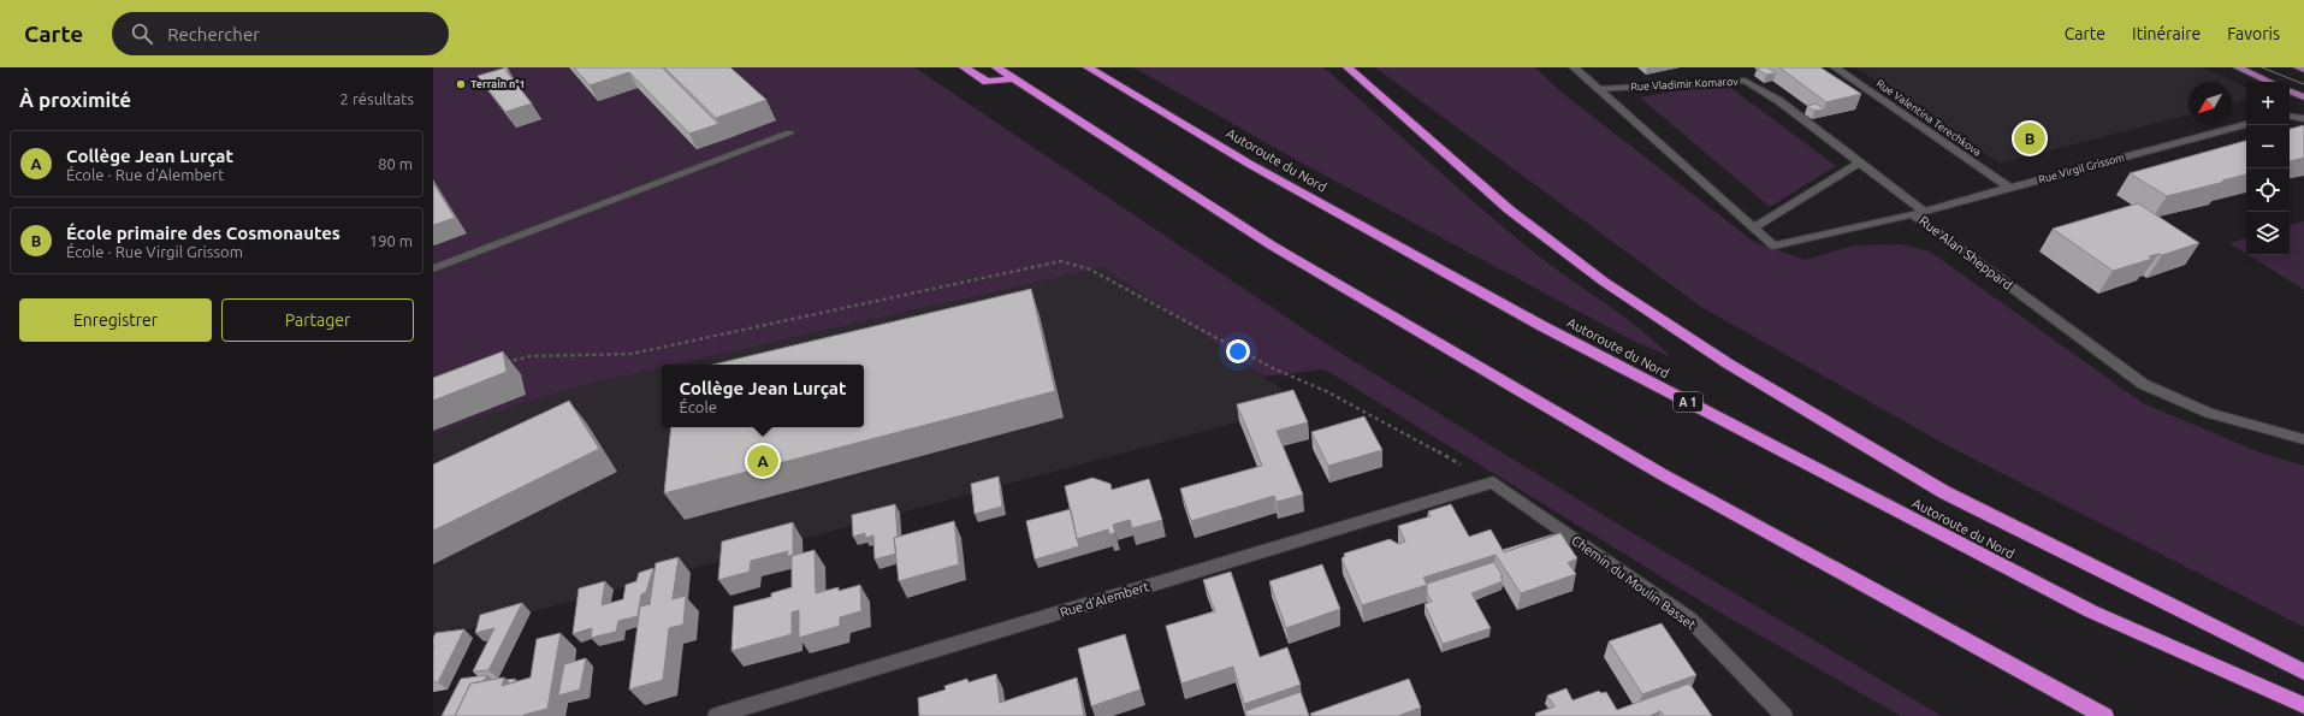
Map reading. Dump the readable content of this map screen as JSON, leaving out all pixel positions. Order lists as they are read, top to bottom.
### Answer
{
  "streets": {
    "highway": ["Autoroute du Nord", "A 1"],
    "street": [
      "Rue Vladimir Komarov",
      "Rue Valentina Terechkova",
      "Rue Virgil Grissom",
      "Rue Alan Sheppard",
      "Chemin du Moulin Basset",
      "Rue d'Alembert"
    ]
  },
  "crossings": [
    ["Rue Vladimir Komarov", "Rue Virgil Grissom"],
    ["Rue Vladimir Komarov", "Rue Alan Sheppard"],
    ["Rue Valentina Terechkova", "Rue Virgil Grissom"],
    ["Rue Virgil Grissom", "Rue Alan Sheppard"],
    ["Chemin du Moulin Basset", "Rue d'Alembert"]
  ],
  "places": ["Terrain n°1"],
  "north": "bottom left",
  "page": {
    "header": "Carte",
    "search": "Rechercher",
    "nav": ["Carte", "Itinéraire", "Favoris"],
    "heading": ["À proximité", "2 résultats"],
    "map_buttons": ["+", "−"],
    "pins": ["B", "A"],
    "list": [
      {
        "mark": "A",
        "name": "Collège Jean Lurçat",
        "note": "École · Rue d'Alembert",
        "value": "80 m"
      },
      {
        "mark": "B",
        "name": "École primaire des Cosmonautes",
        "note": "École · Rue Virgil Grissom",
        "value": "190 m"
      }
    ],
    "buttons": ["Enregistrer", "Partager"],
    "popup": ["Collège Jean Lurçat", "École"]
  }
}
